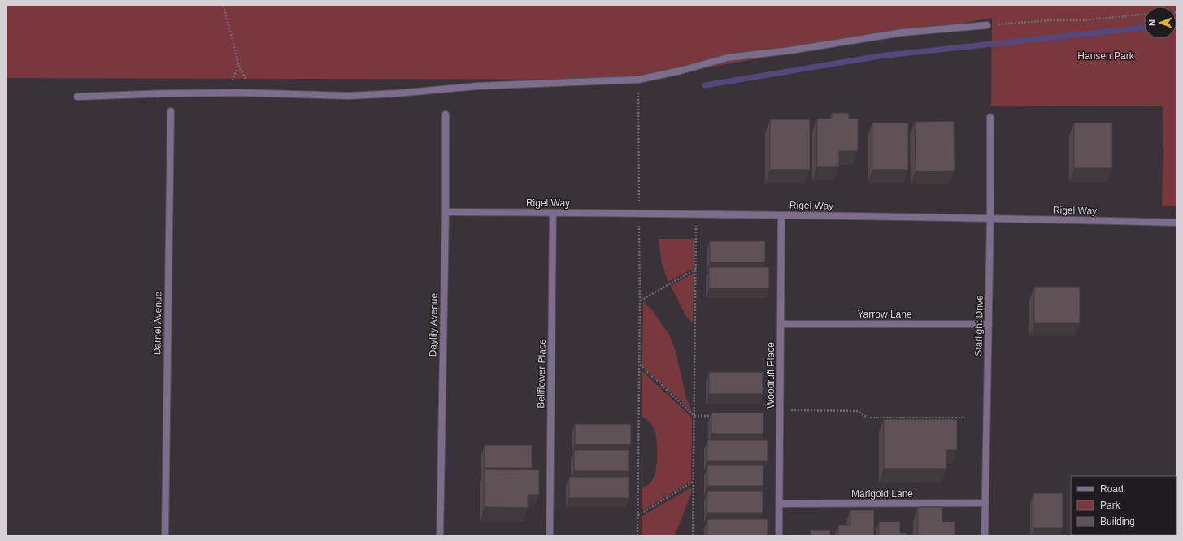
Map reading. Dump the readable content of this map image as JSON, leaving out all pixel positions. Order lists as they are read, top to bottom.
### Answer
{
  "streets": {
    "street": [
      "Rigel Way",
      "Yarrow Lane",
      "Darnel Avenue",
      "Daylily Avenue",
      "Starlight Drive",
      "Bellflower Place",
      "Woodruff Place",
      "Marigold Lane"
    ]
  },
  "crossings": [
    ["Rigel Way", "Daylily Avenue"],
    ["Rigel Way", "Starlight Drive"],
    ["Rigel Way", "Bellflower Place"],
    ["Rigel Way", "Woodruff Place"],
    ["Yarrow Lane", "Starlight Drive"],
    ["Yarrow Lane", "Woodruff Place"],
    ["Starlight Drive", "Marigold Lane"],
    ["Woodruff Place", "Marigold Lane"]
  ],
  "parks": ["Hansen Park"],
  "legend": ["Road", "Park", "Building"],
  "north": "left"
}
